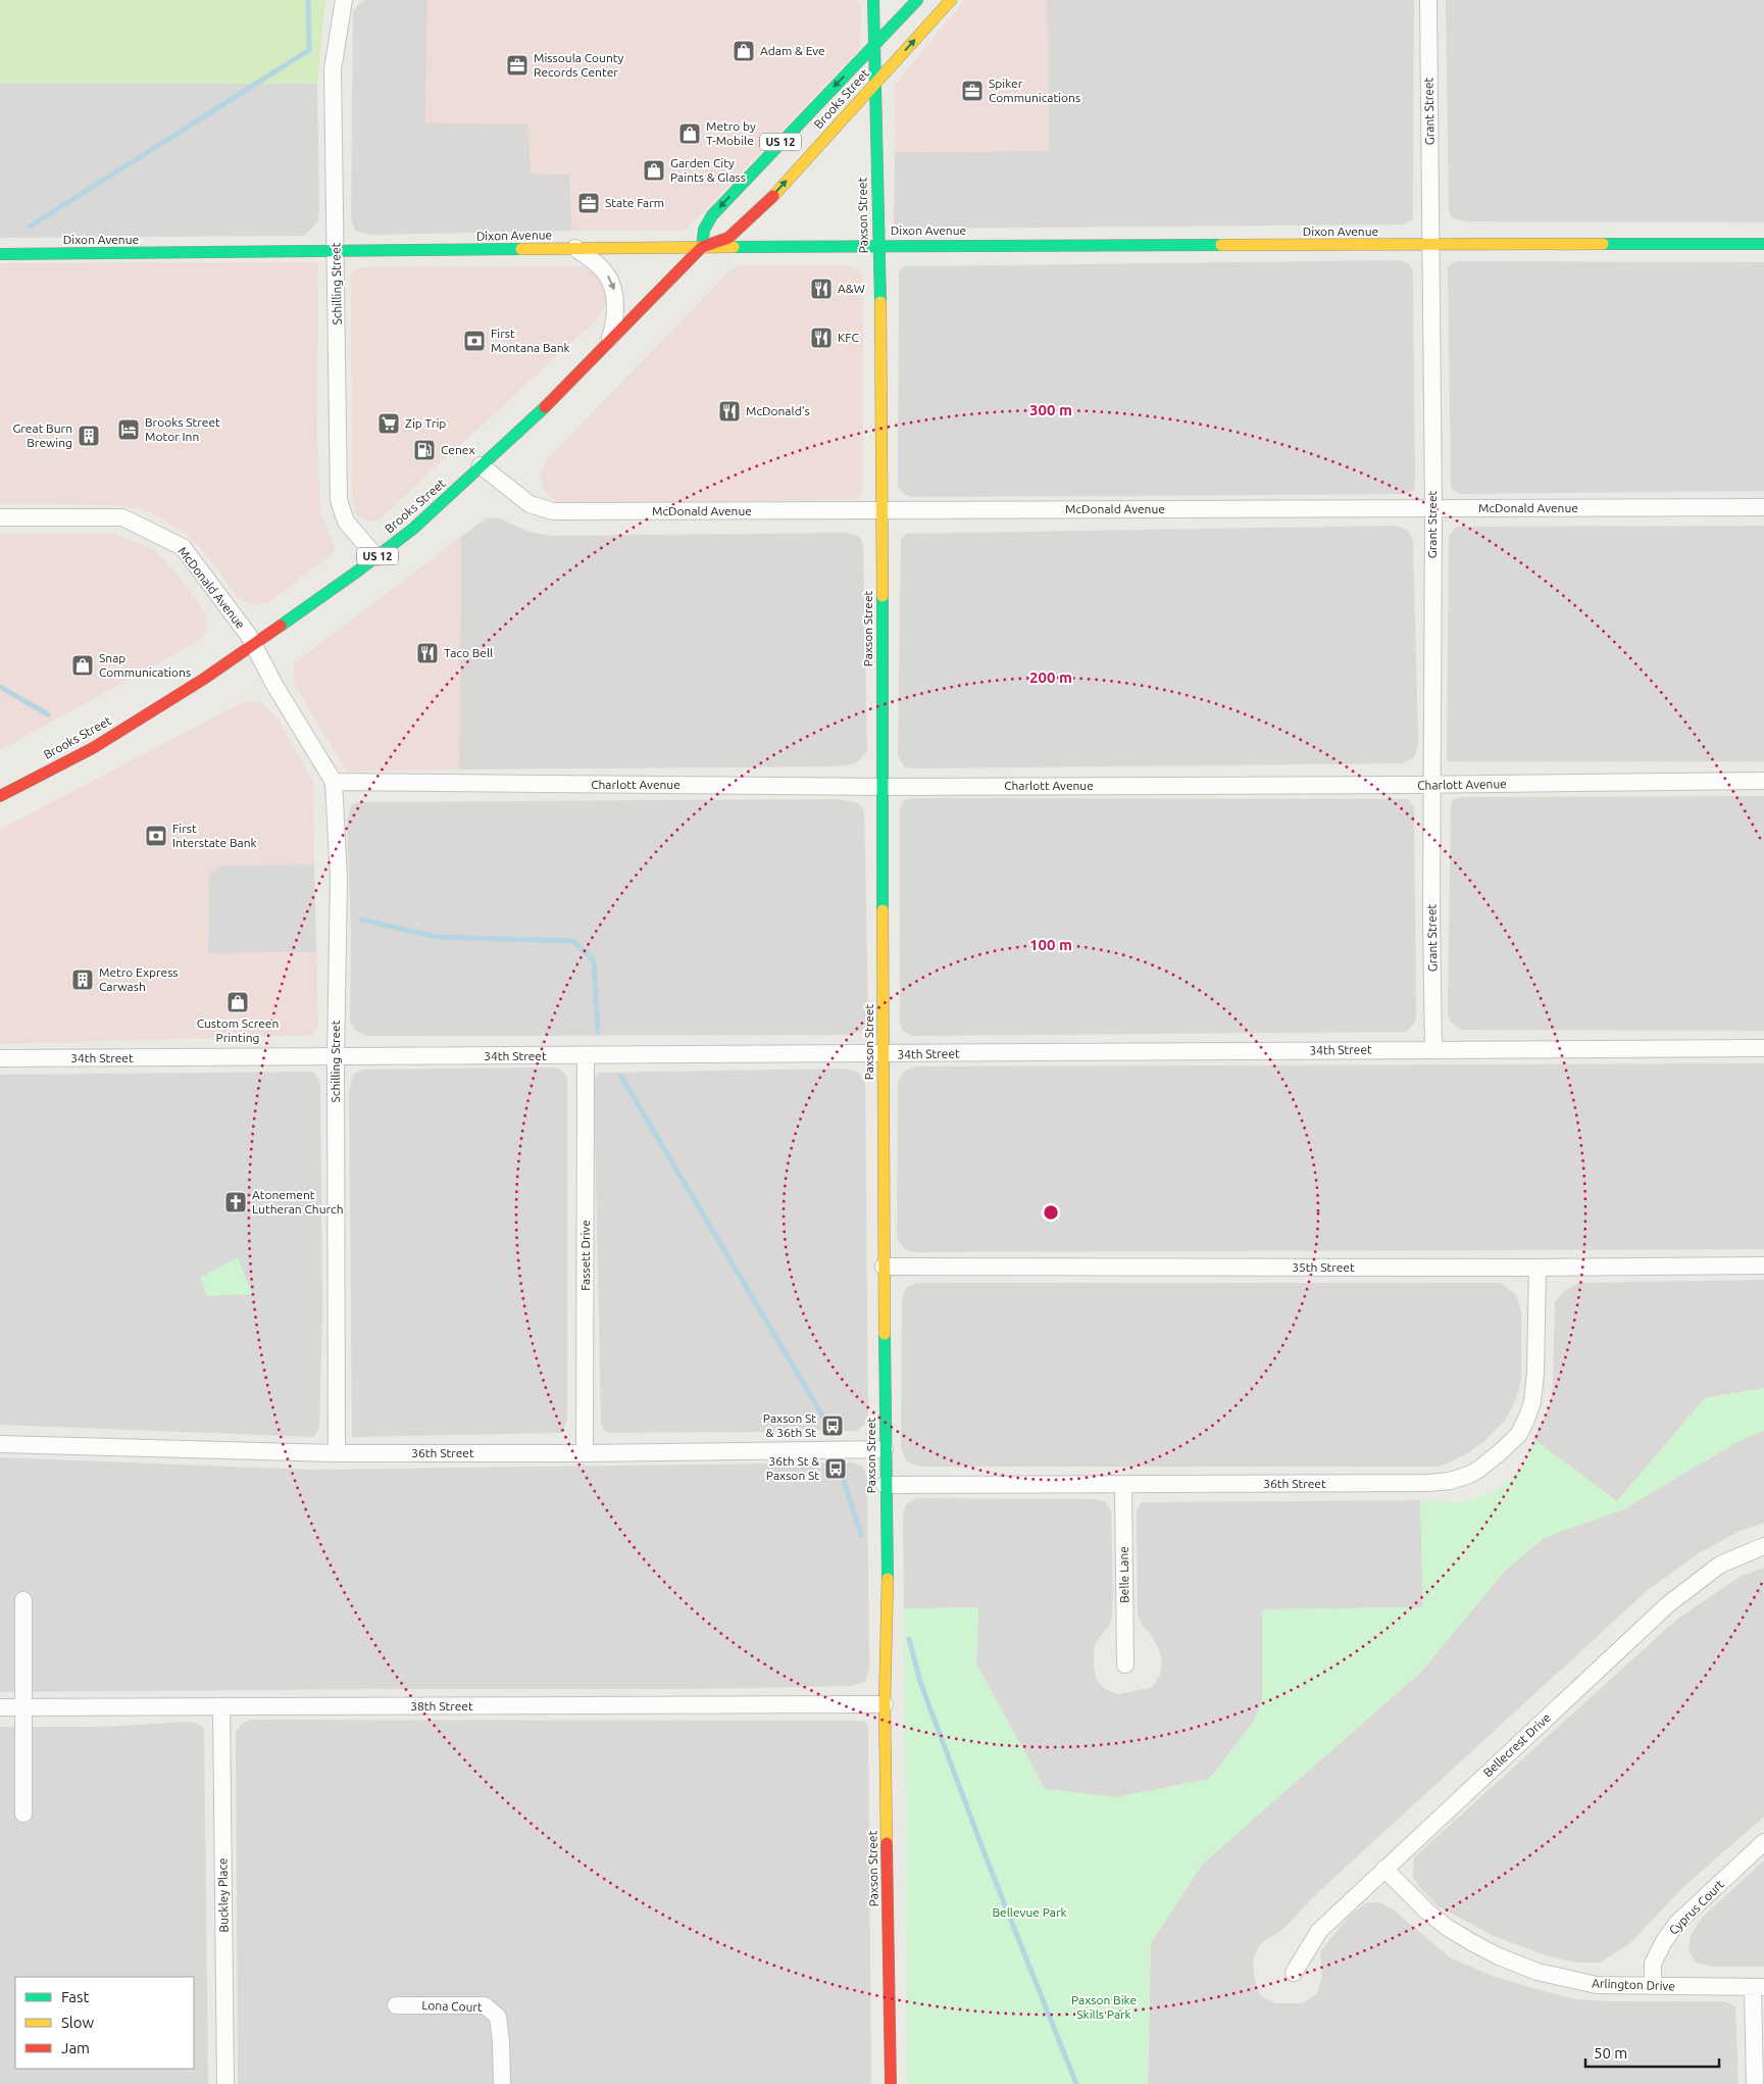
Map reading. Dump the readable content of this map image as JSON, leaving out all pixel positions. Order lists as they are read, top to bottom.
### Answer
{
  "streets": {
    "main road": [
      "Brooks Street",
      "US 12",
      "Paxson Street",
      "Dixon Avenue"
    ],
    "street": [
      "Grant Street",
      "Schilling Street",
      "McDonald Avenue",
      "Charlott Avenue",
      "34th Street",
      "Fassett Drive",
      "35th Street",
      "36th Street",
      "Belle Lane",
      "38th Street",
      "Bellecrest Drive",
      "Buckley Place",
      "Cyprus Court",
      "Arlington Drive",
      "Lona Court"
    ]
  },
  "crossings": [
    ["Brooks Street", "Paxson Street"],
    ["Brooks Street", "Dixon Avenue"],
    ["Brooks Street", "Schilling Street"],
    ["Brooks Street", "McDonald Avenue"],
    ["Grant Street", "Dixon Avenue"],
    ["Grant Street", "McDonald Avenue"],
    ["Grant Street", "Charlott Avenue"],
    ["Grant Street", "34th Street"],
    ["Paxson Street", "Dixon Avenue"],
    ["Paxson Street", "McDonald Avenue"],
    ["Paxson Street", "Charlott Avenue"],
    ["Paxson Street", "34th Street"],
    ["Paxson Street", "35th Street"],
    ["Paxson Street", "36th Street"],
    ["Paxson Street", "38th Street"],
    ["Dixon Avenue", "Schilling Street"],
    ["Schilling Street", "McDonald Avenue"],
    ["Schilling Street", "Charlott Avenue"],
    ["Schilling Street", "34th Street"],
    ["Schilling Street", "36th Street"],
    ["34th Street", "Fassett Drive"],
    ["Fassett Drive", "36th Street"],
    ["35th Street", "36th Street"],
    ["36th Street", "Belle Lane"],
    ["38th Street", "Buckley Place"],
    ["Bellecrest Drive", "Arlington Drive"],
    ["Cyprus Court", "Arlington Drive"]
  ],
  "parks": ["Bellevue Park", "Paxson Bike Skills Park"],
  "places": {
    "shop": [
      "Adam & Eve",
      "Metro by T-Mobile",
      "Garden City Paints & Glass",
      "Snap Communications",
      "Custom Screen Printing"
    ],
    "office": ["Missoula County Records Center", "Spiker Communications", "State Farm"],
    "restaurant": [
      "A&W",
      "KFC",
      "McDonald's",
      "Taco Bell"
    ],
    "bank": ["First Montana Bank", "First Interstate Bank"],
    "supermarket": ["Zip Trip"],
    "hotel": ["Brooks Street Motor Inn"],
    "building": ["Great Burn Brewing", "Metro Express Carwash"],
    "fuel station": ["Cenex"],
    "church": ["Atonement Lutheran Church"],
    "bus stop": ["Paxson St & 36th St", "36th St & Paxson St"]
  },
  "legend": ["Fast", "Slow", "Jam"],
  "scale_bar": "50 m",
  "rings": ["300 m", "200 m", "100 m"]
}
